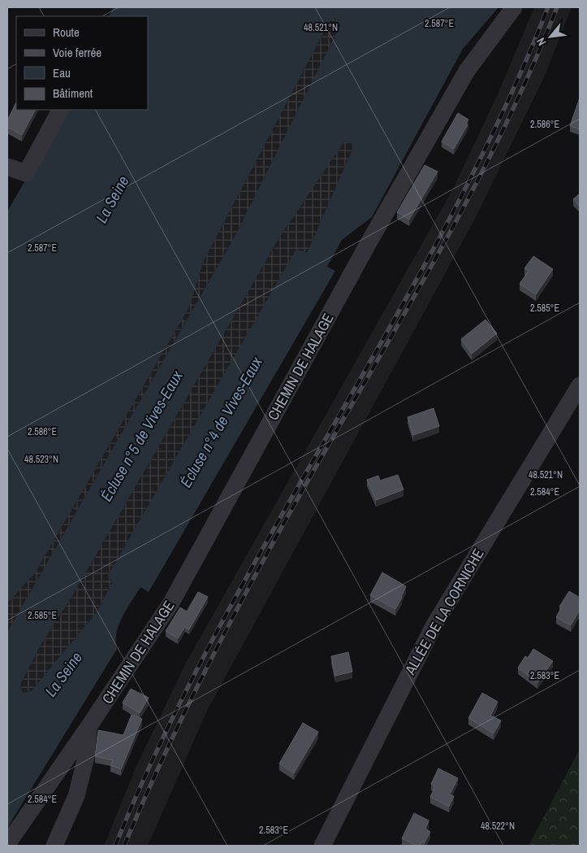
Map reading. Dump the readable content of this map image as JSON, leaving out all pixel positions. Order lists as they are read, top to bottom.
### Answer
{
  "streets": {
    "street": ["CHEMIN DE HALAGE", "ALLÉE DE LA CORNICHE"]
  },
  "water": ["La Seine", "Écluse n°4 de Vives-Eaux", "Écluse n°5 de Vives-Eaux"],
  "legend": [
    "Route",
    "Voie ferrée",
    "Eau",
    "Bâtiment"
  ],
  "north": "bottom left",
  "coordinates": [
    "2.587°E",
    "48.521°N",
    "2.586°E",
    "2.585°E",
    "48.523°N",
    "2.584°E",
    "2.583°E",
    "48.522°N"
  ]
}
